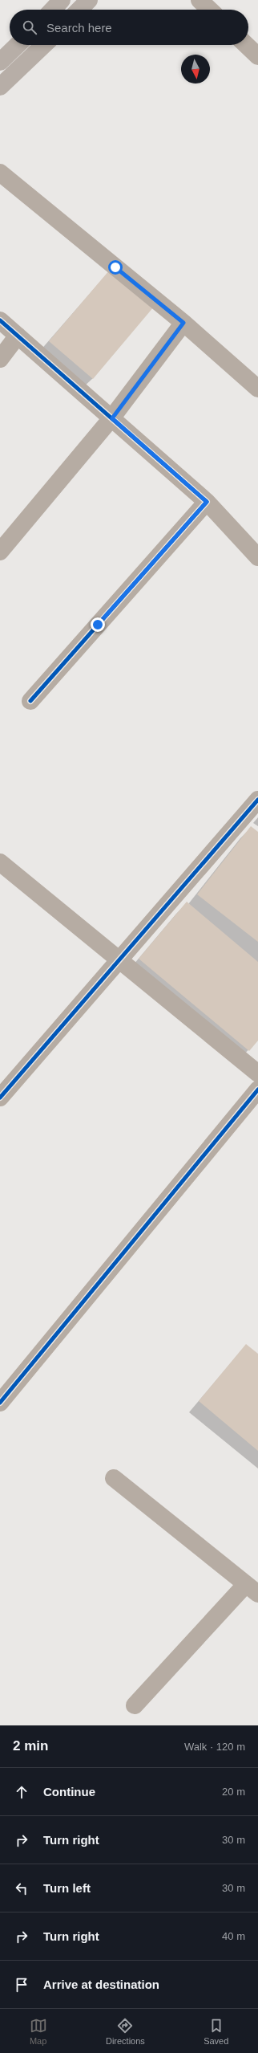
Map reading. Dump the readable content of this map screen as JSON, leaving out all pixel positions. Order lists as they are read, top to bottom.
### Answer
{
  "north": "bottom",
  "page": {
    "search": "Search here",
    "heading": ["2 min", "Walk · 120 m"],
    "list": [
      ["Continue", "20 m"],
      ["Turn right", "30 m"],
      ["Turn left", "30 m"],
      ["Turn right", "40 m"],
      "Arrive at destination"
    ],
    "nav": ["Map", "Directions", "Saved"]
  }
}
